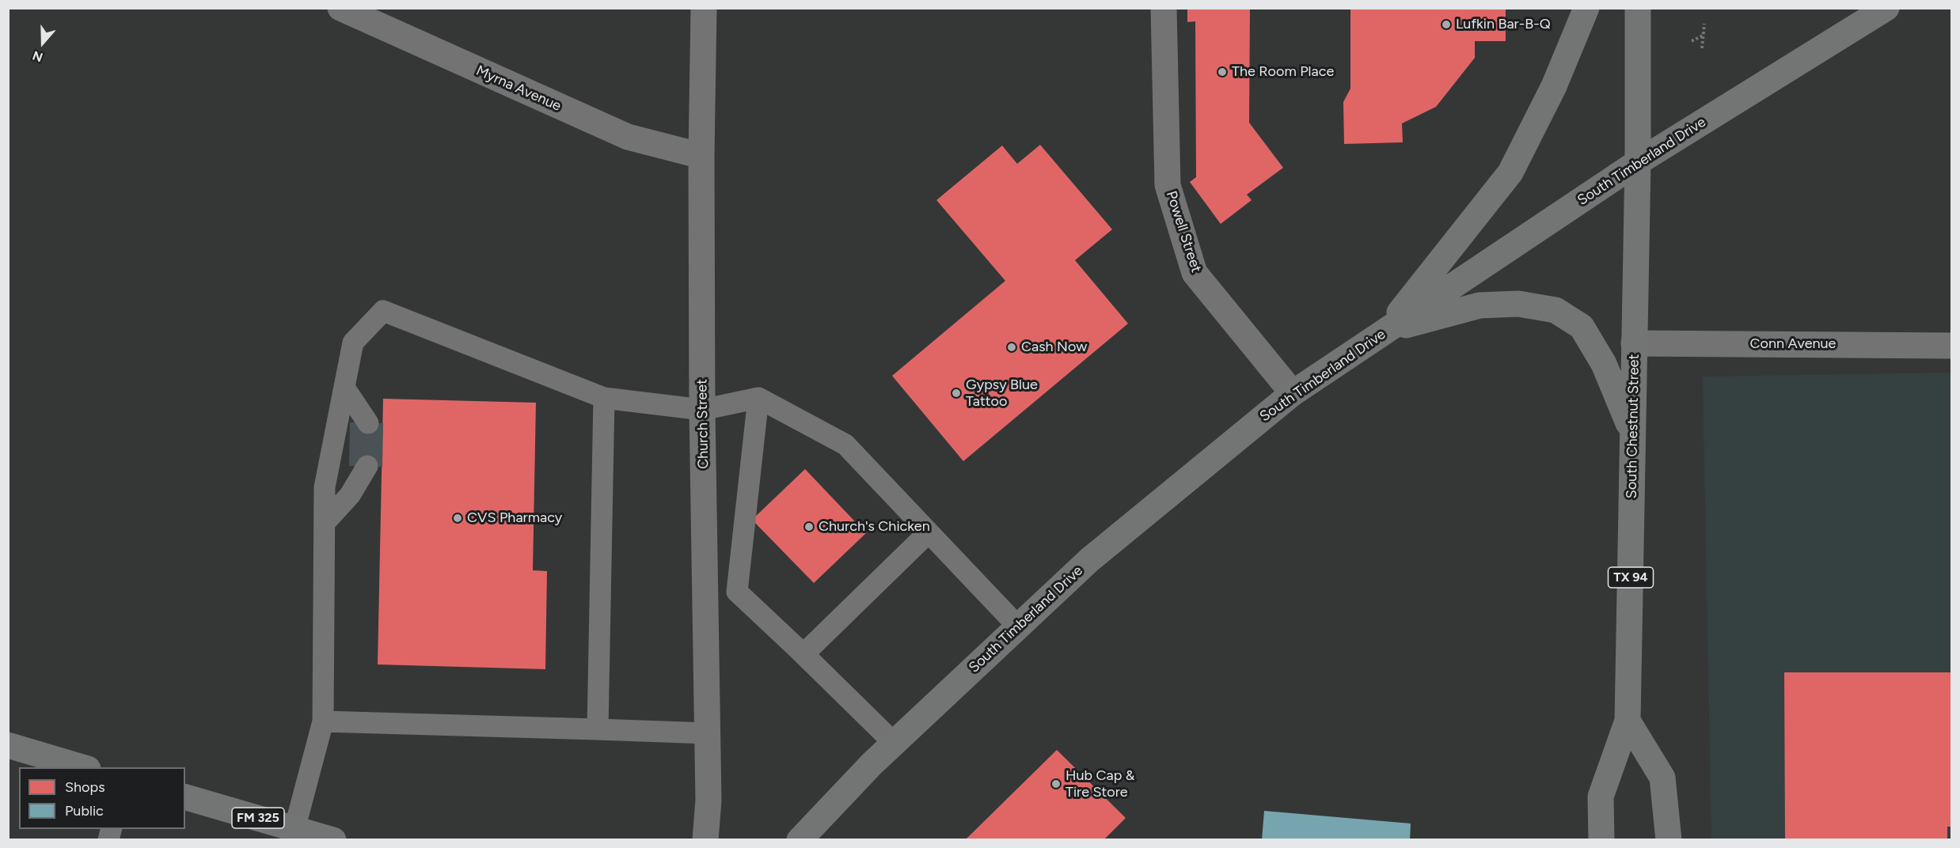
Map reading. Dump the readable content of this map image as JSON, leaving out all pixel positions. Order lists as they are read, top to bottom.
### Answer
{
  "streets": {
    "main road": [
      "South Timberland Drive",
      "South Chestnut Street",
      "TX 94",
      "FM 325"
    ],
    "street": [
      "Myrna Avenue",
      "Powell Street",
      "Conn Avenue",
      "Church Street"
    ]
  },
  "crossings": [
    ["Myrna Avenue", "Church Street"],
    ["South Timberland Drive", "Powell Street"],
    ["South Timberland Drive", "South Chestnut Street"],
    ["Conn Avenue", "South Chestnut Street"]
  ],
  "places": [
    "Lufkin Bar-B-Q",
    "The Room Place",
    "Cash Now",
    "Gypsy Blue Tattoo",
    "CVS Pharmacy",
    "Church's Chicken",
    "Hub Cap & Tire Store"
  ],
  "legend": ["Shops", "Public"],
  "north": "bottom"
}
